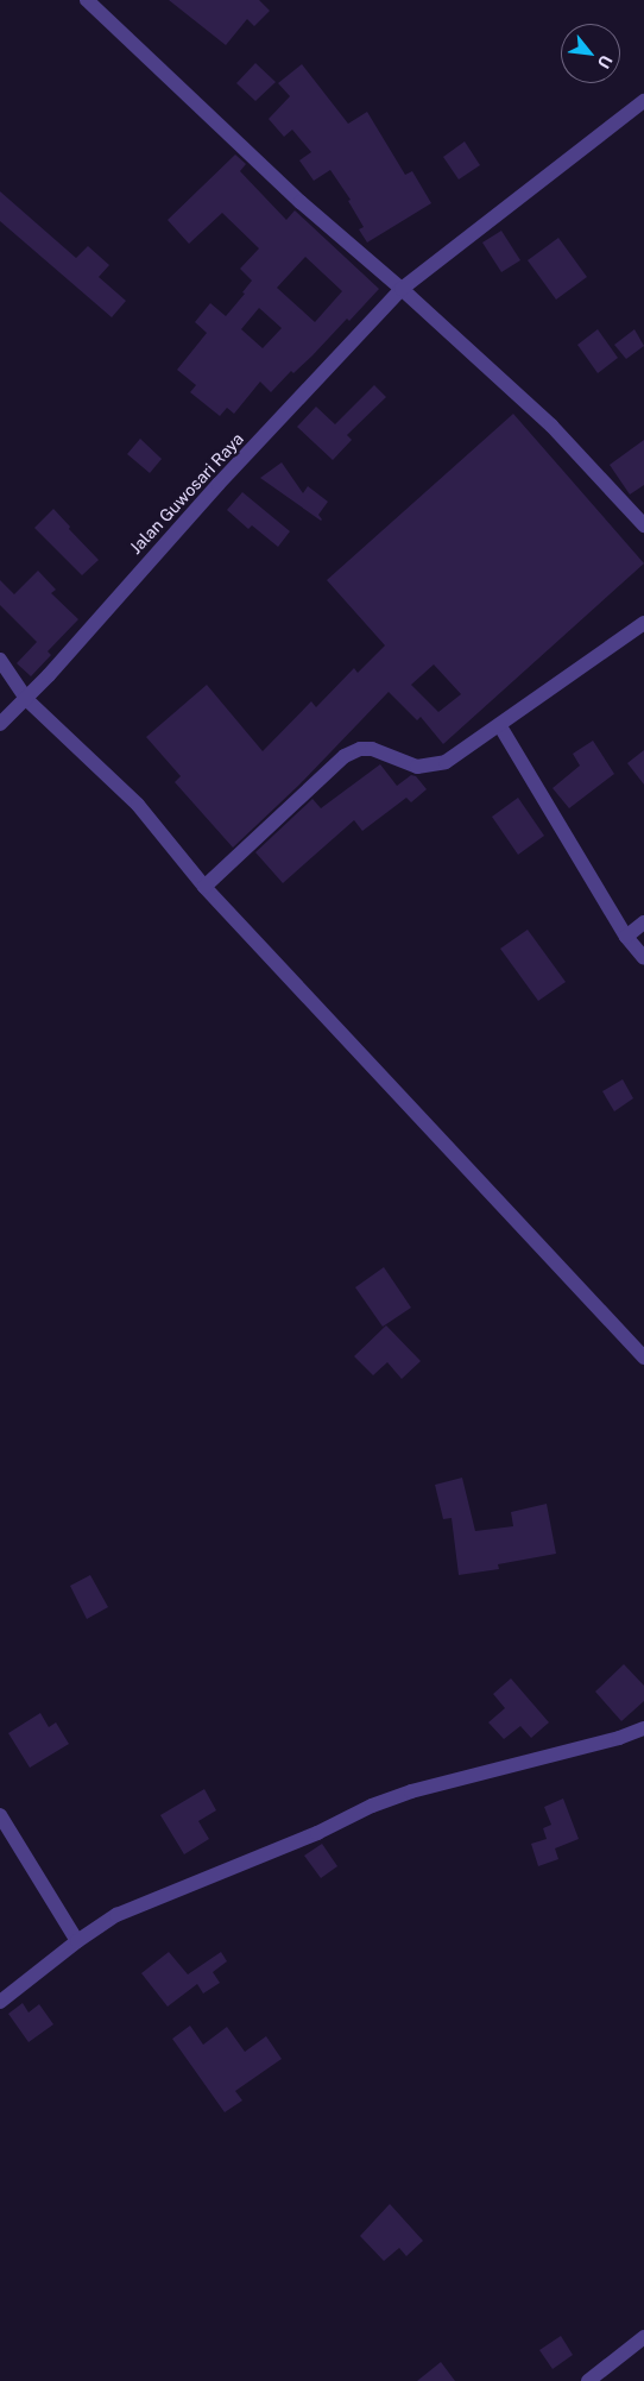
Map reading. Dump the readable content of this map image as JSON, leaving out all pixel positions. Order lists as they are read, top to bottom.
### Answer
{
  "streets": {
    "street": ["Jalan Guwosari Raya"]
  },
  "north": "bottom right"
}
